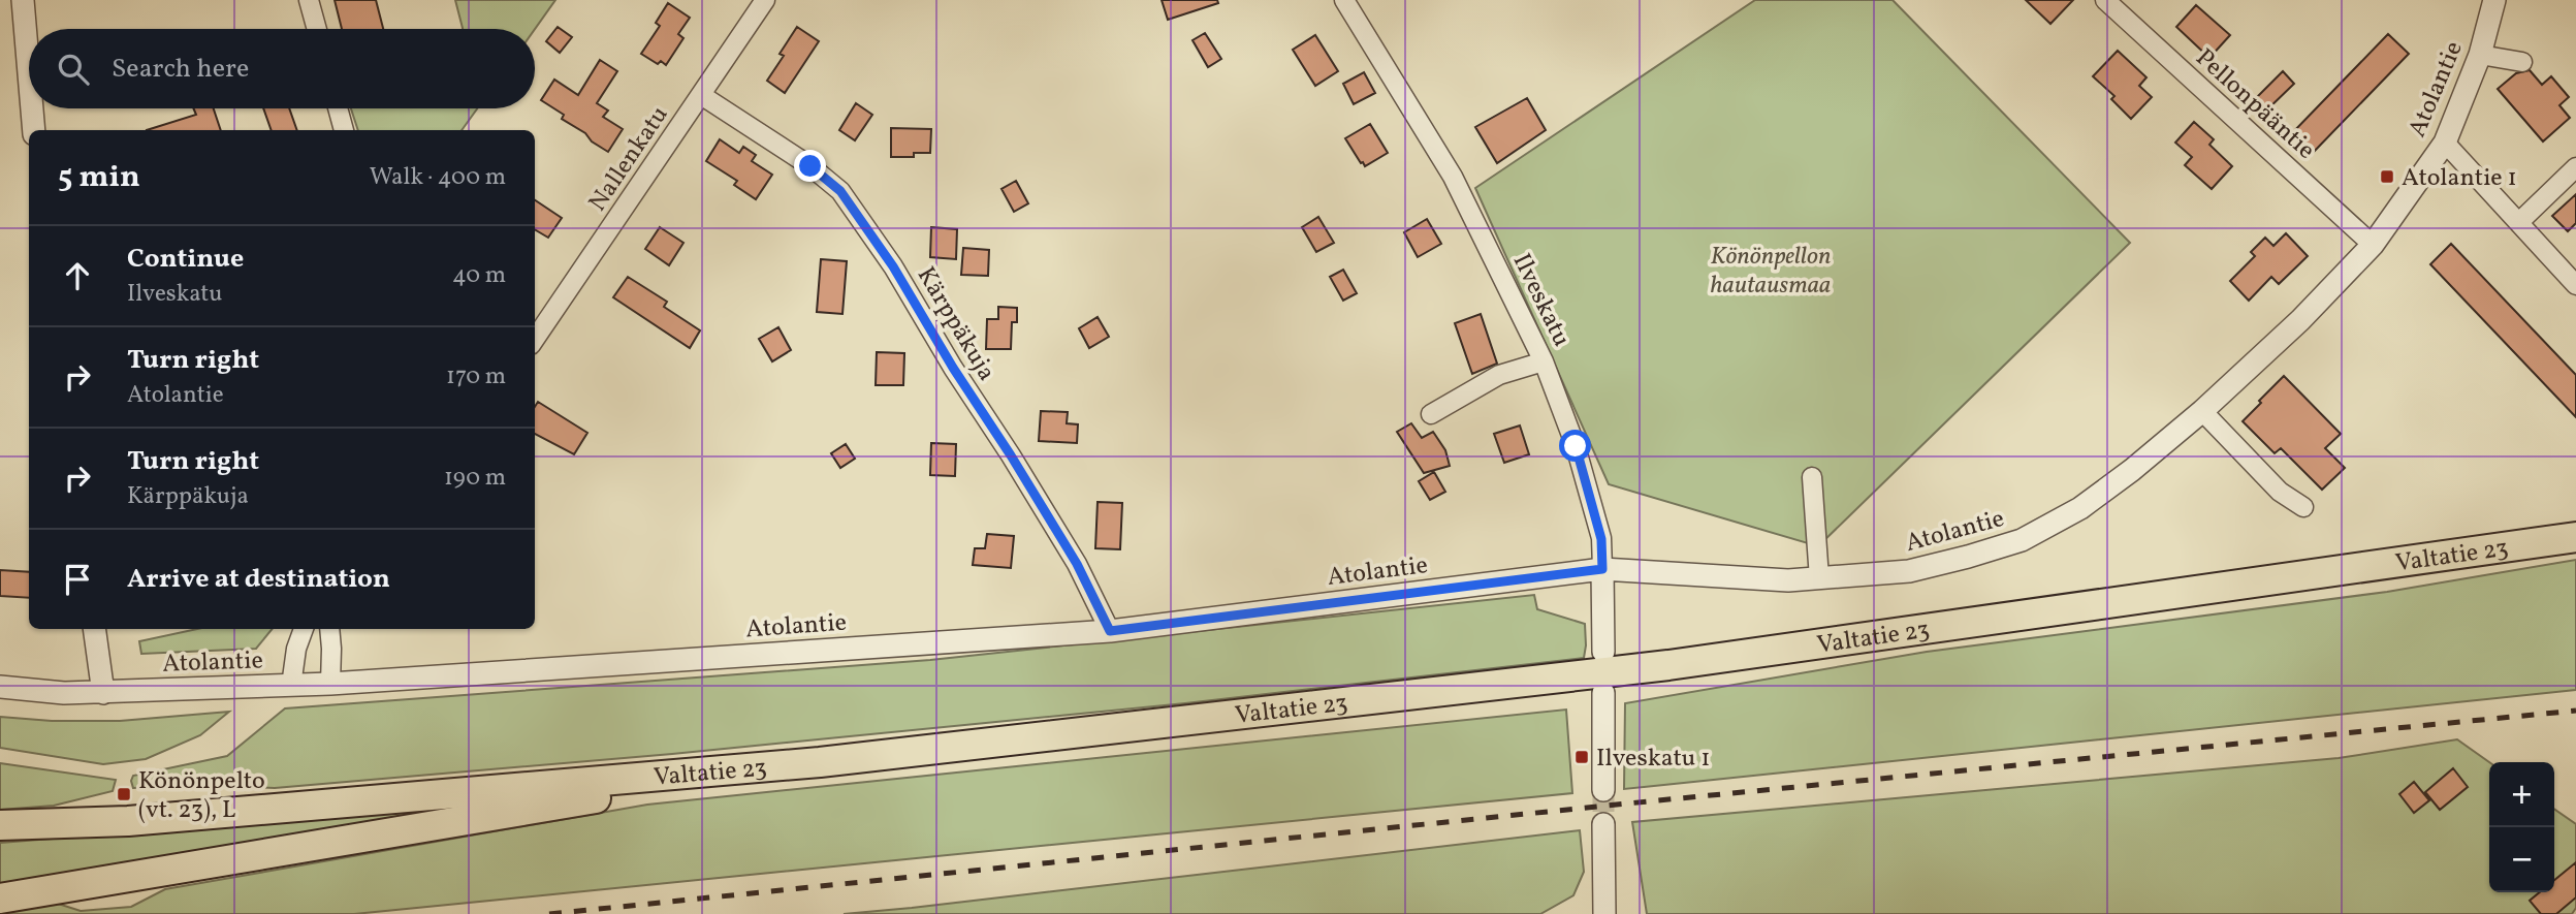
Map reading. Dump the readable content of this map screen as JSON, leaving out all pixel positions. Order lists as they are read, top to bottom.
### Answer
{
  "streets": {
    "highway": ["Valtatie 23"],
    "street": [
      "Atolantie",
      "Pellonpääntie",
      "Nallenkatu",
      "Ilveskatu",
      "Kärppäkuja"
    ]
  },
  "crossings": [
    ["Atolantie", "Pellonpääntie"],
    ["Atolantie", "Ilveskatu"],
    ["Atolantie", "Kärppäkuja"],
    ["Nallenkatu", "Kärppäkuja"]
  ],
  "parks": ["Könönpellon hautausmaa"],
  "places": {
    "transit": ["Atolantie 1", "Ilveskatu 1", "Könönpelto (vt. 23), L"]
  },
  "page": {
    "search": "Search here",
    "heading": ["5 min", "Walk · 400 m"],
    "list": [
      ["Continue", "Ilveskatu", "40 m"],
      ["Turn right", "Atolantie", "170 m"],
      ["Turn right", "Kärppäkuja", "190 m"],
      "Arrive at destination"
    ],
    "map_buttons": ["+", "−"]
  }
}
